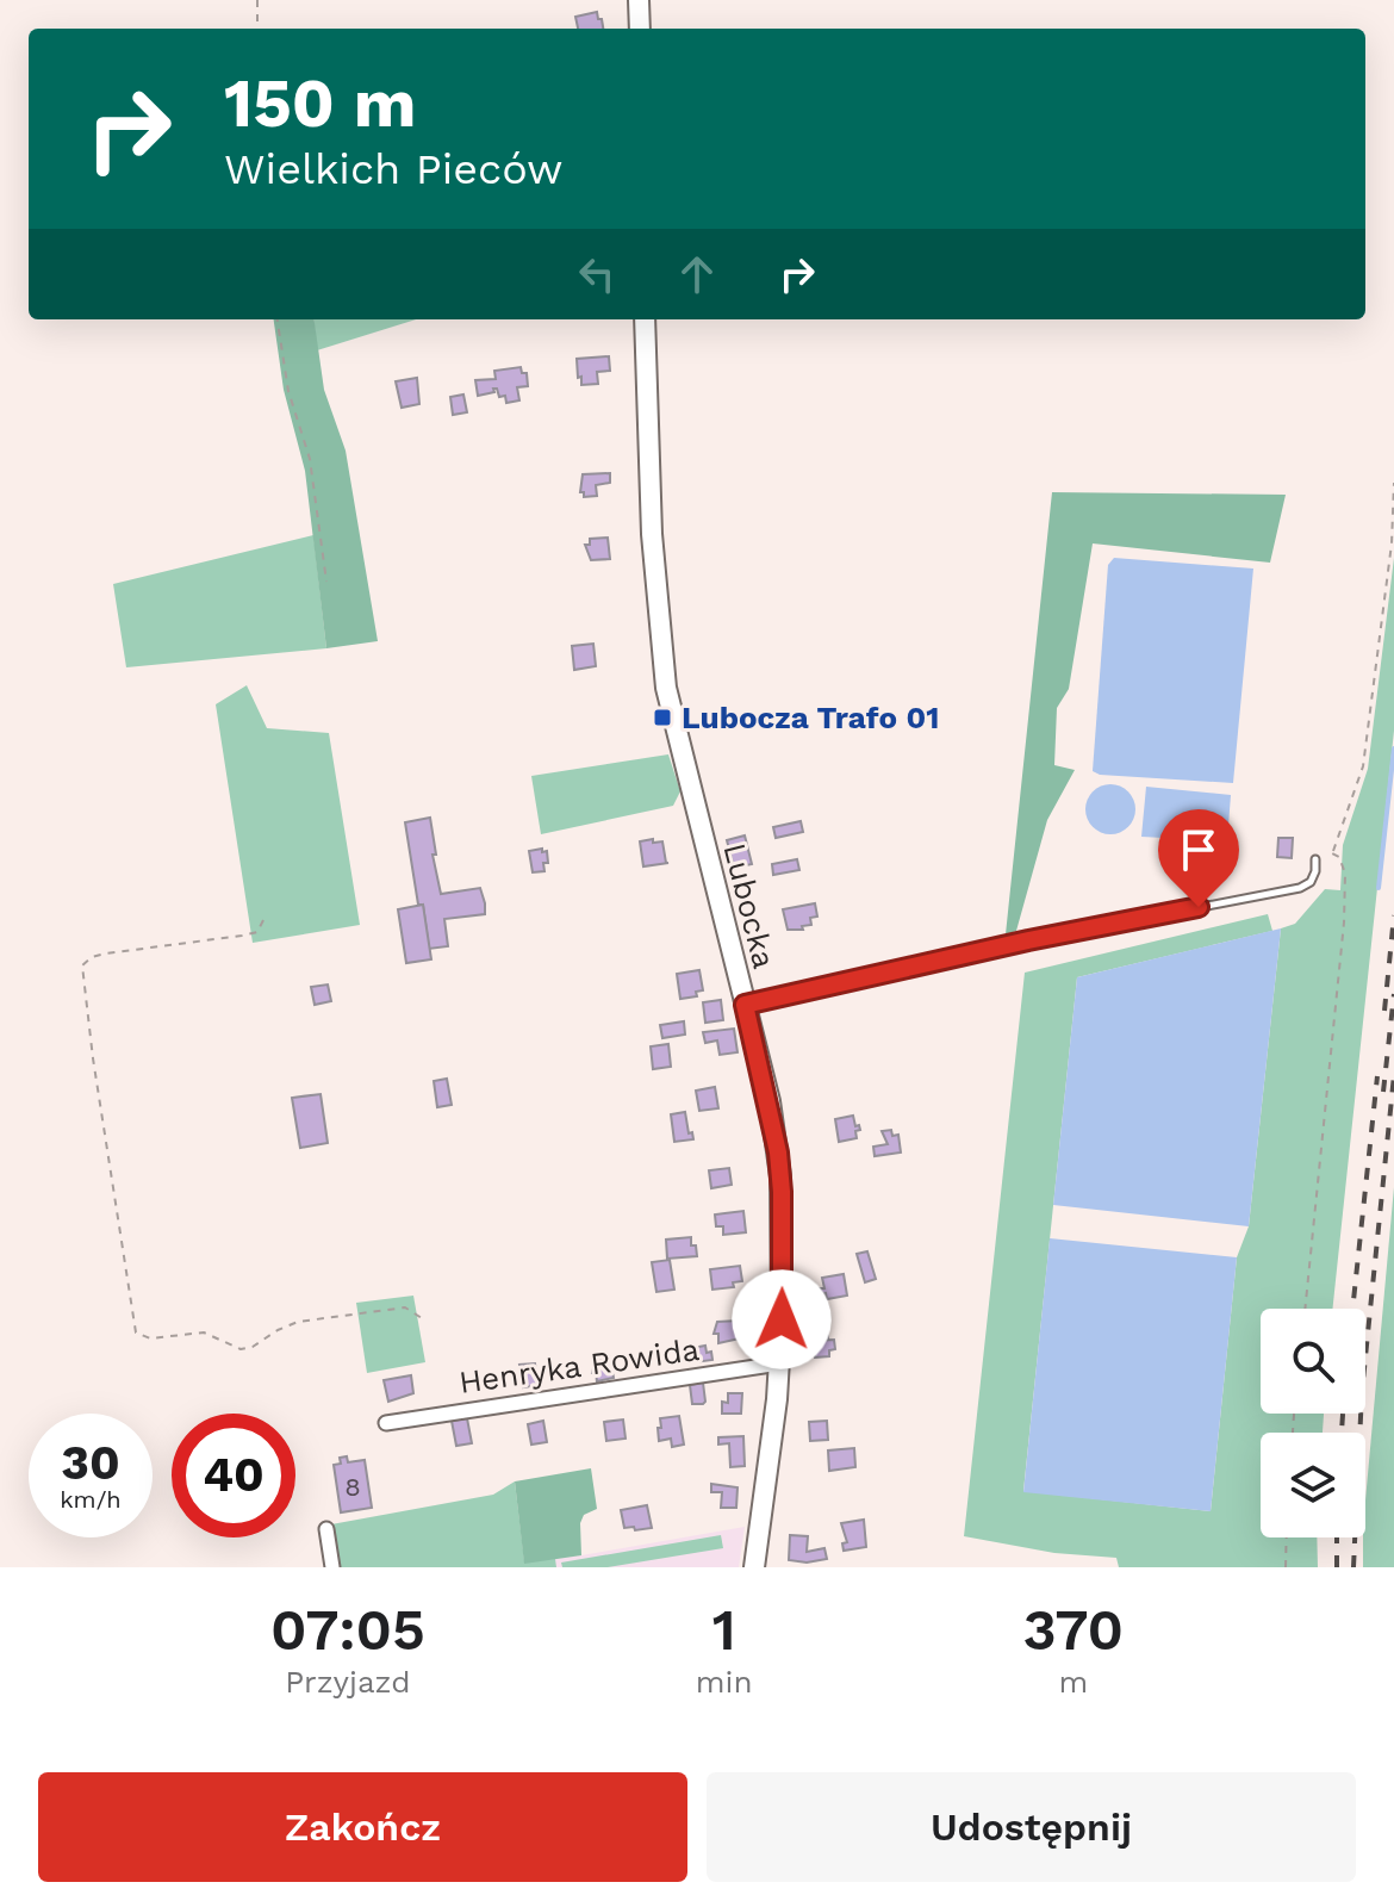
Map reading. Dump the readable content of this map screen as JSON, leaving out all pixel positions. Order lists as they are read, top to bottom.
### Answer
{
  "streets": {
    "street": ["Lubocka", "Henryka Rowida"]
  },
  "crossings": [
    ["Lubocka", "Henryka Rowida"]
  ],
  "places": {
    "transit": ["Lubocza Trafo 01"]
  },
  "house_numbers": ["8"],
  "page": {
    "turn": ["150 m", "Wielkich Pieców"],
    "speed": "30 km/h",
    "limit": "40",
    "eta": [
      "07:05",
      "Przyjazd",
      "1",
      "min",
      "370",
      "m"
    ],
    "buttons": ["Zakończ", "Udostępnij"]
  }
}
